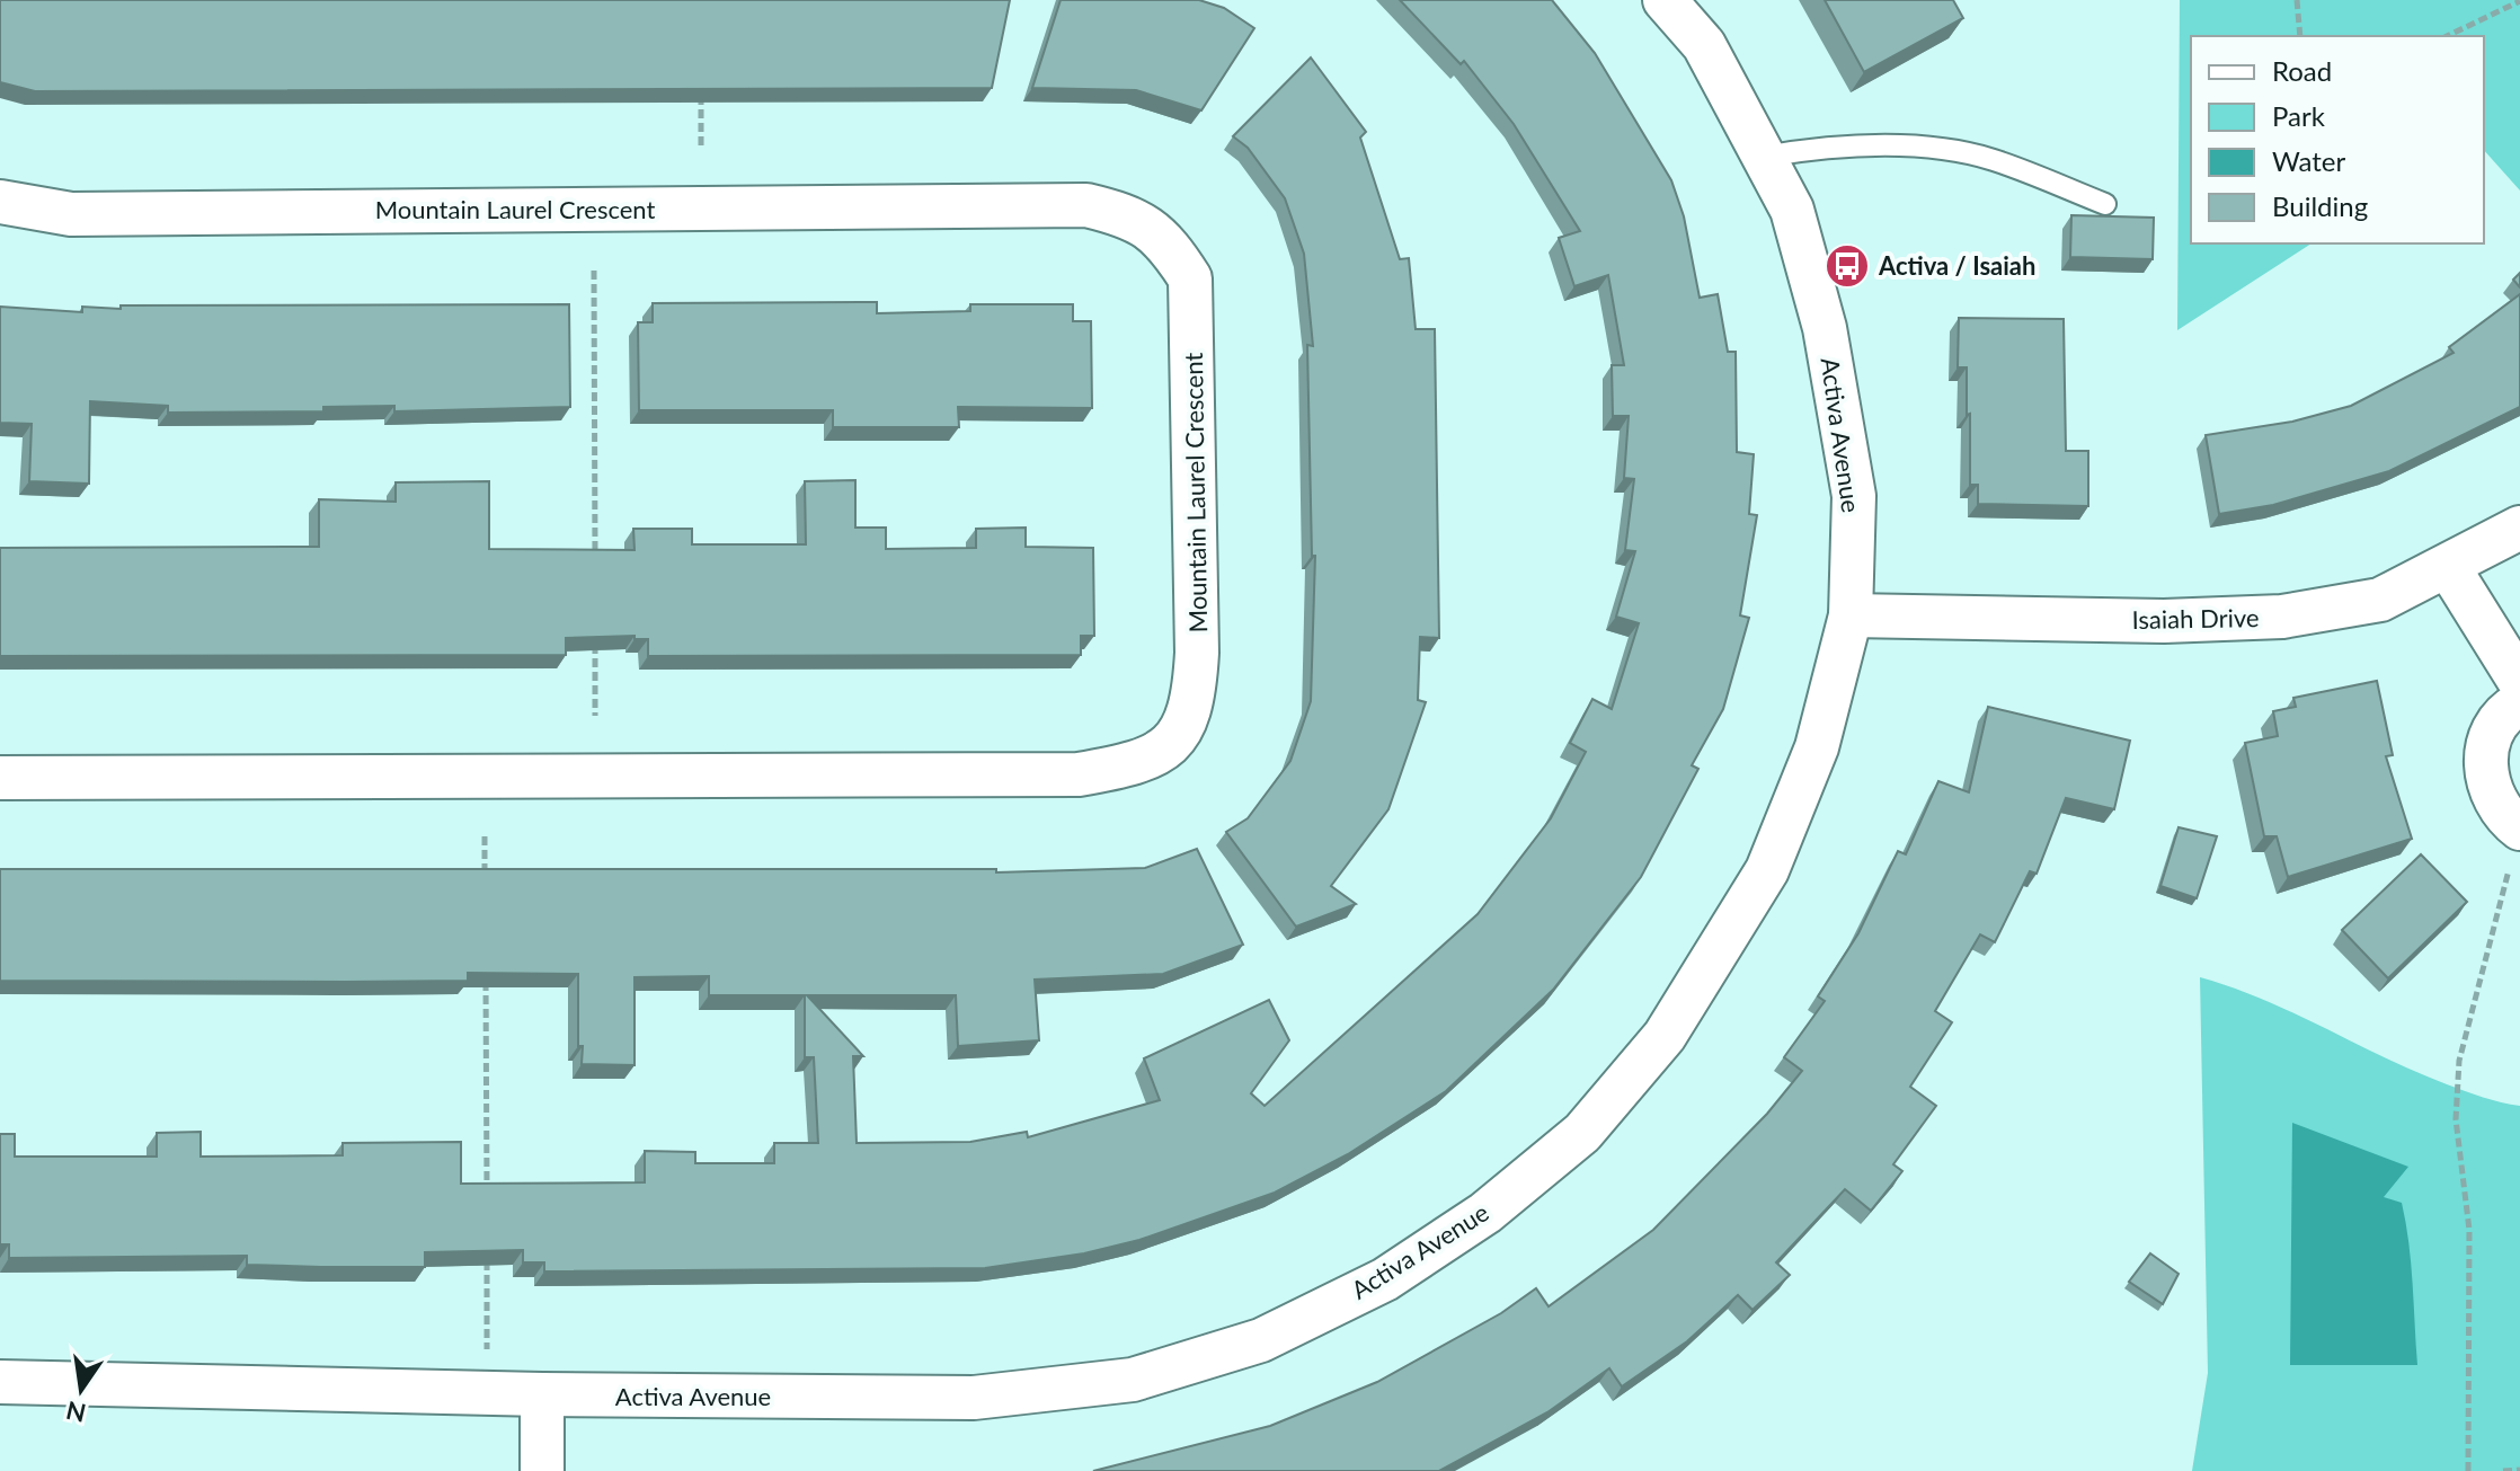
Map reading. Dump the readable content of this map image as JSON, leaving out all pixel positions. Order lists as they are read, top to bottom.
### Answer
{
  "streets": {
    "street": ["Mountain Laurel Crescent", "Activa Avenue", "Isaiah Drive"]
  },
  "crossings": [
    ["Activa Avenue", "Isaiah Drive"]
  ],
  "places": {
    "bus stop": ["Activa / Isaiah"]
  },
  "legend": [
    "Road",
    "Park",
    "Water",
    "Building"
  ],
  "north": "bottom"
}
